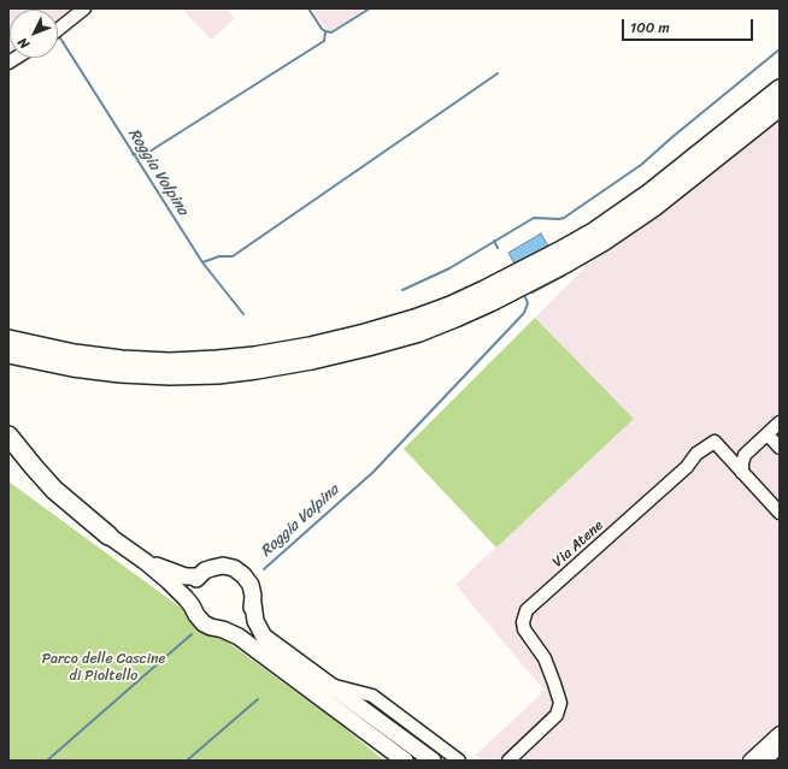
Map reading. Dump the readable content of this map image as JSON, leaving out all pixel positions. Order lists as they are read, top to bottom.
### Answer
{
  "streets": {
    "street": ["Via Atene"]
  },
  "water": ["Roggia Volpina"],
  "parks": ["Parco delle Cascine di Pioltello"],
  "scale_bar": "100 m",
  "north": "bottom left"
}
